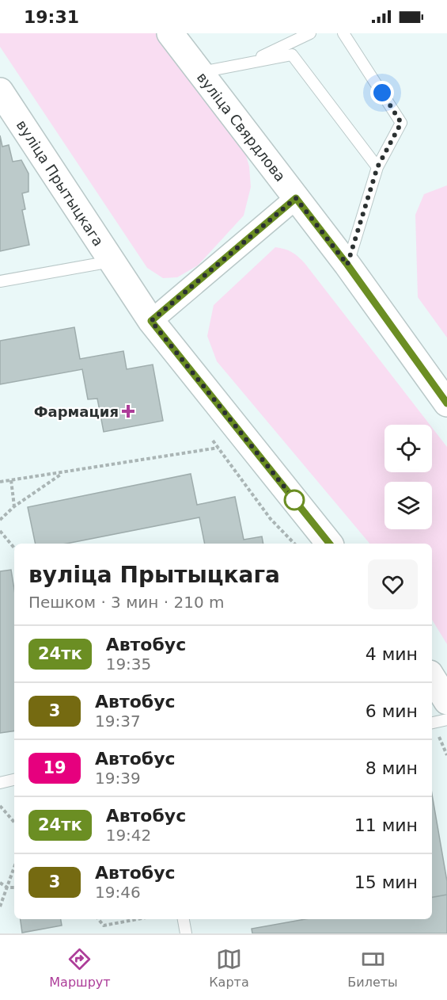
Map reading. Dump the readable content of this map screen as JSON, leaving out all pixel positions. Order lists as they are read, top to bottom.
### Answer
{
  "streets": {
    "street": ["вуліца Свярдлова", "вуліца Прытыцкага"]
  },
  "places": {
    "health": ["Фармация"]
  },
  "lines": ["bus line 24тк"],
  "page": {
    "status": "19:31",
    "heading": ["вуліца Прытыцкага", "Пешком · 3 мин · 210 m"],
    "list": [
      {
        "mark": "24тк",
        "name": "Автобус",
        "note": "19:35",
        "value": "4 мин"
      },
      {
        "mark": "3",
        "name": "Автобус",
        "note": "19:37",
        "value": "6 мин"
      },
      {
        "mark": "19",
        "name": "Автобус",
        "note": "19:39",
        "value": "8 мин"
      },
      {
        "mark": "24тк",
        "name": "Автобус",
        "note": "19:42",
        "value": "11 мин"
      },
      {
        "mark": "3",
        "name": "Автобус",
        "note": "19:46",
        "value": "15 мин"
      }
    ],
    "tabs": ["Маршрут", "Карта", "Билеты"]
  }
}
